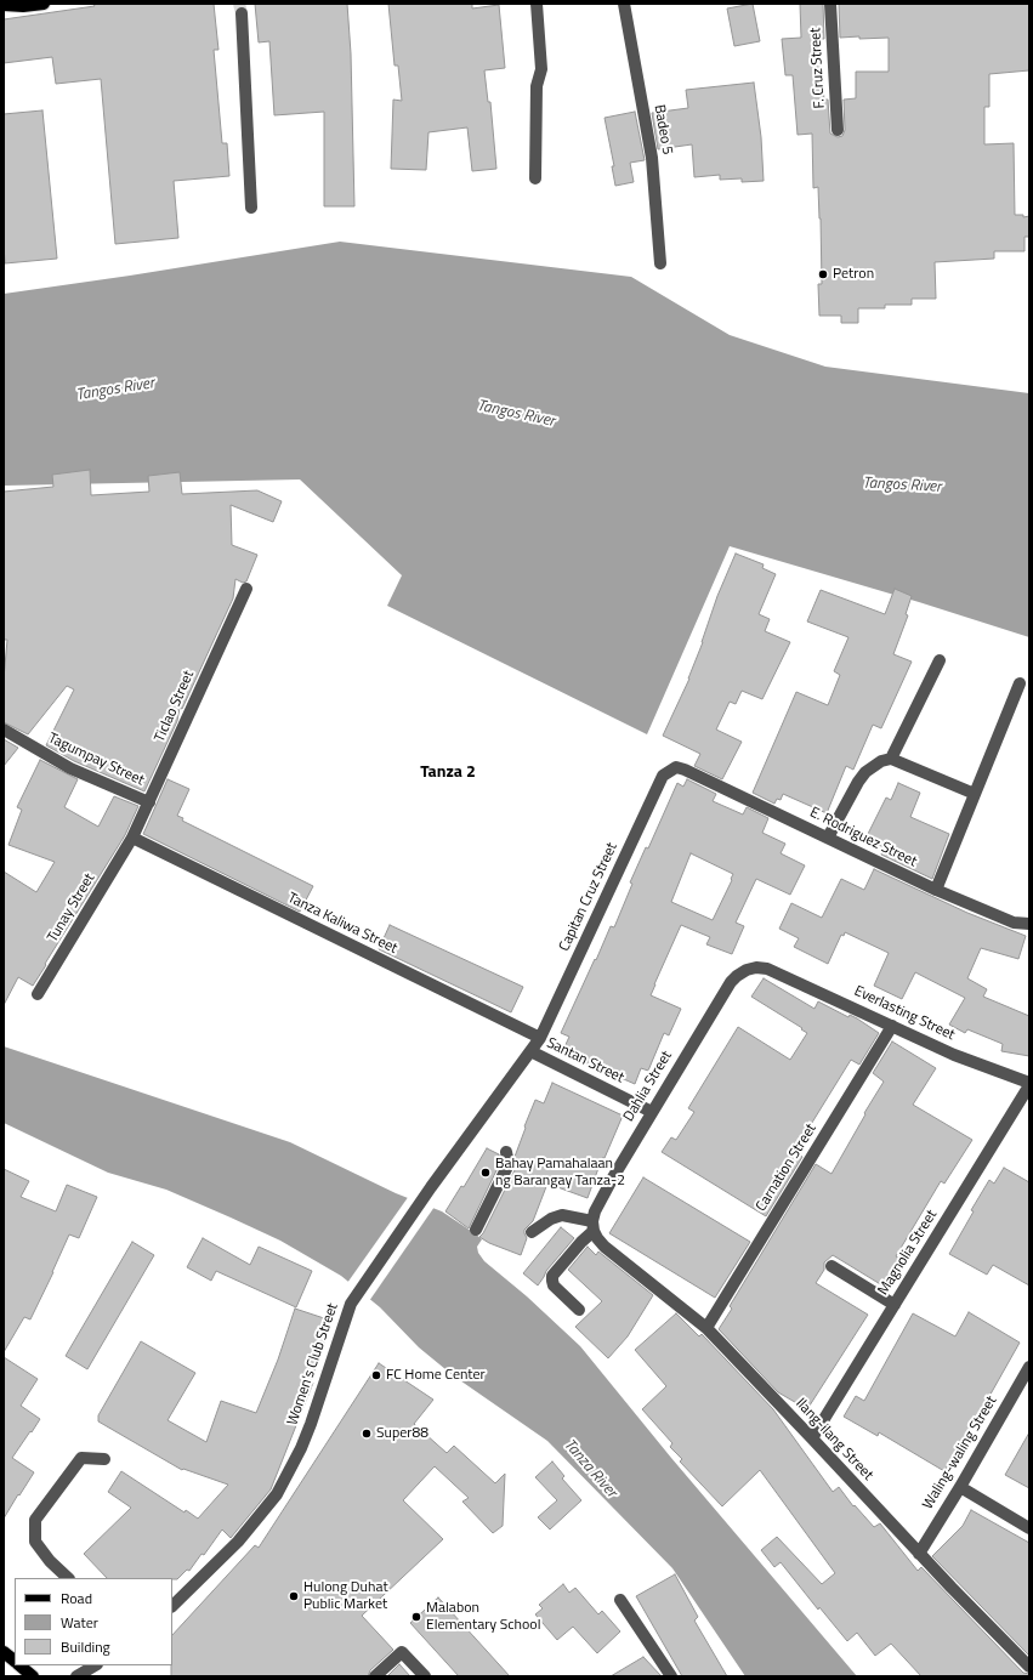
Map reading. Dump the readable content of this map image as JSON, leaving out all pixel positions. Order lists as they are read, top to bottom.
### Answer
{
  "streets": {
    "street": [
      "F. Cruz Street",
      "Badeo 5",
      "Ticlao Street",
      "Tagumpay Street",
      "E. Rodriguez Street",
      "Capitan Cruz Street",
      "Tunay Street",
      "Tanza Kaliwa Street",
      "Everlasting Street",
      "Santan Street",
      "Dahlia Street",
      "Carnation Street",
      "Magnolia Street",
      "Women's Club Street",
      "Ilang-ilang Street",
      "Waling-waling Street"
    ]
  },
  "crossings": [
    ["Ticlao Street", "Tagumpay Street"],
    ["Ticlao Street", "Tunay Street"],
    ["Ticlao Street", "Tanza Kaliwa Street"],
    ["E. Rodriguez Street", "Capitan Cruz Street"],
    ["Capitan Cruz Street", "Tanza Kaliwa Street"],
    ["Capitan Cruz Street", "Santan Street"],
    ["Capitan Cruz Street", "Women's Club Street"],
    ["Tunay Street", "Tanza Kaliwa Street"],
    ["Everlasting Street", "Dahlia Street"],
    ["Everlasting Street", "Carnation Street"],
    ["Everlasting Street", "Magnolia Street"],
    ["Santan Street", "Dahlia Street"],
    ["Santan Street", "Women's Club Street"],
    ["Dahlia Street", "Ilang-ilang Street"],
    ["Carnation Street", "Ilang-ilang Street"],
    ["Magnolia Street", "Ilang-ilang Street"],
    ["Ilang-ilang Street", "Waling-waling Street"]
  ],
  "districts": ["Tanza 2"],
  "water": ["Tangos River", "Tanza River"],
  "places": [
    "Petron",
    "Bahay Pamahalaan ng Barangay Tanza-2",
    "FC Home Center",
    "Super88",
    "Hulong Duhat Public Market",
    "Malabon Elementary School"
  ],
  "legend": ["Road", "Water", "Building"]
}
